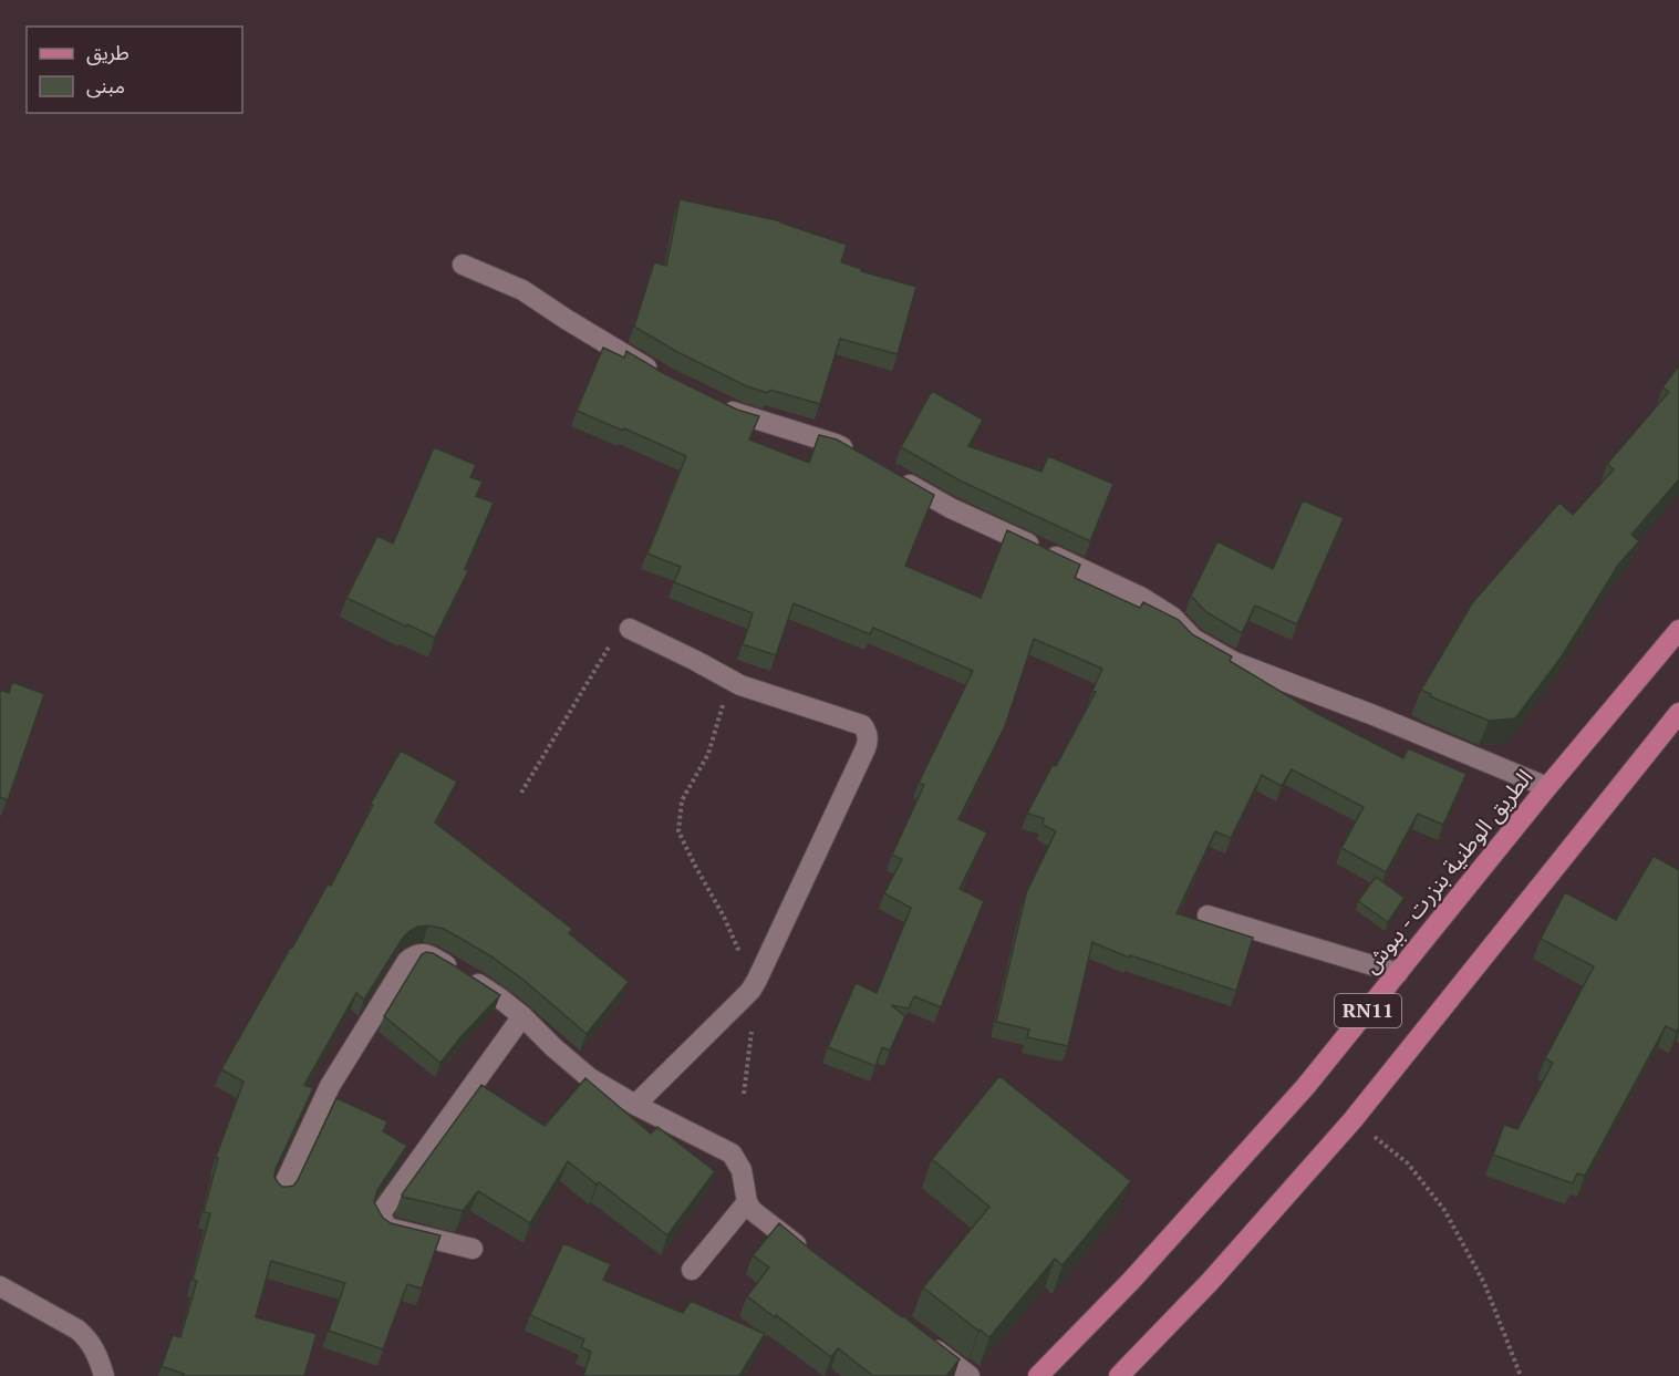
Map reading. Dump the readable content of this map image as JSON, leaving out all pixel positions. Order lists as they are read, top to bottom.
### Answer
{
  "streets": {
    "main road": ["الطريق الوطنية بنزرت - ببوش", "RN11"]
  },
  "legend": ["طريق", "مبنى"]
}
